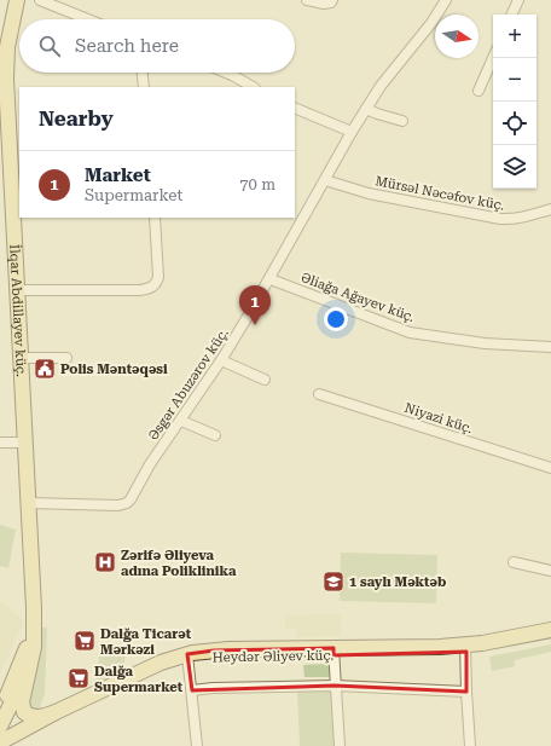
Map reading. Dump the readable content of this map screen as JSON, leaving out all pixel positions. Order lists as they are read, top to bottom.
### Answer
{
  "streets": {
    "main road": ["İlqar Abdillayev küç.", "Heydər Əliyev küç."],
    "street": [
      "Mürsəl Nəcəfov küç.",
      "Əliağa Ağayev küç.",
      "Əsgər Abuzərov küç.",
      "Niyazi küç."
    ]
  },
  "crossings": [
    ["Mürsəl Nəcəfov küç.", "Əsgər Abuzərov küç."],
    ["Əliağa Ağayev küç.", "Əsgər Abuzərov küç."],
    ["İlqar Abdillayev küç.", "Əsgər Abuzərov küç."]
  ],
  "places": {
    "public building": ["Polis Məntəqəsi"],
    "hospital": ["Zərifə Əliyeva adına Poliklinika"],
    "school or university": ["1 saylı Məktəb"],
    "supermarket": ["Dalğa Ticarət Mərkəzi", "Dalğa Supermarket"]
  },
  "north": "right",
  "page": {
    "map_buttons": ["+", "−"],
    "search": "Search here",
    "heading": "Nearby",
    "list": [
      {
        "mark": "1",
        "name": "Market",
        "note": "Supermarket",
        "value": "70 m"
      }
    ],
    "pins": "1"
  }
}
